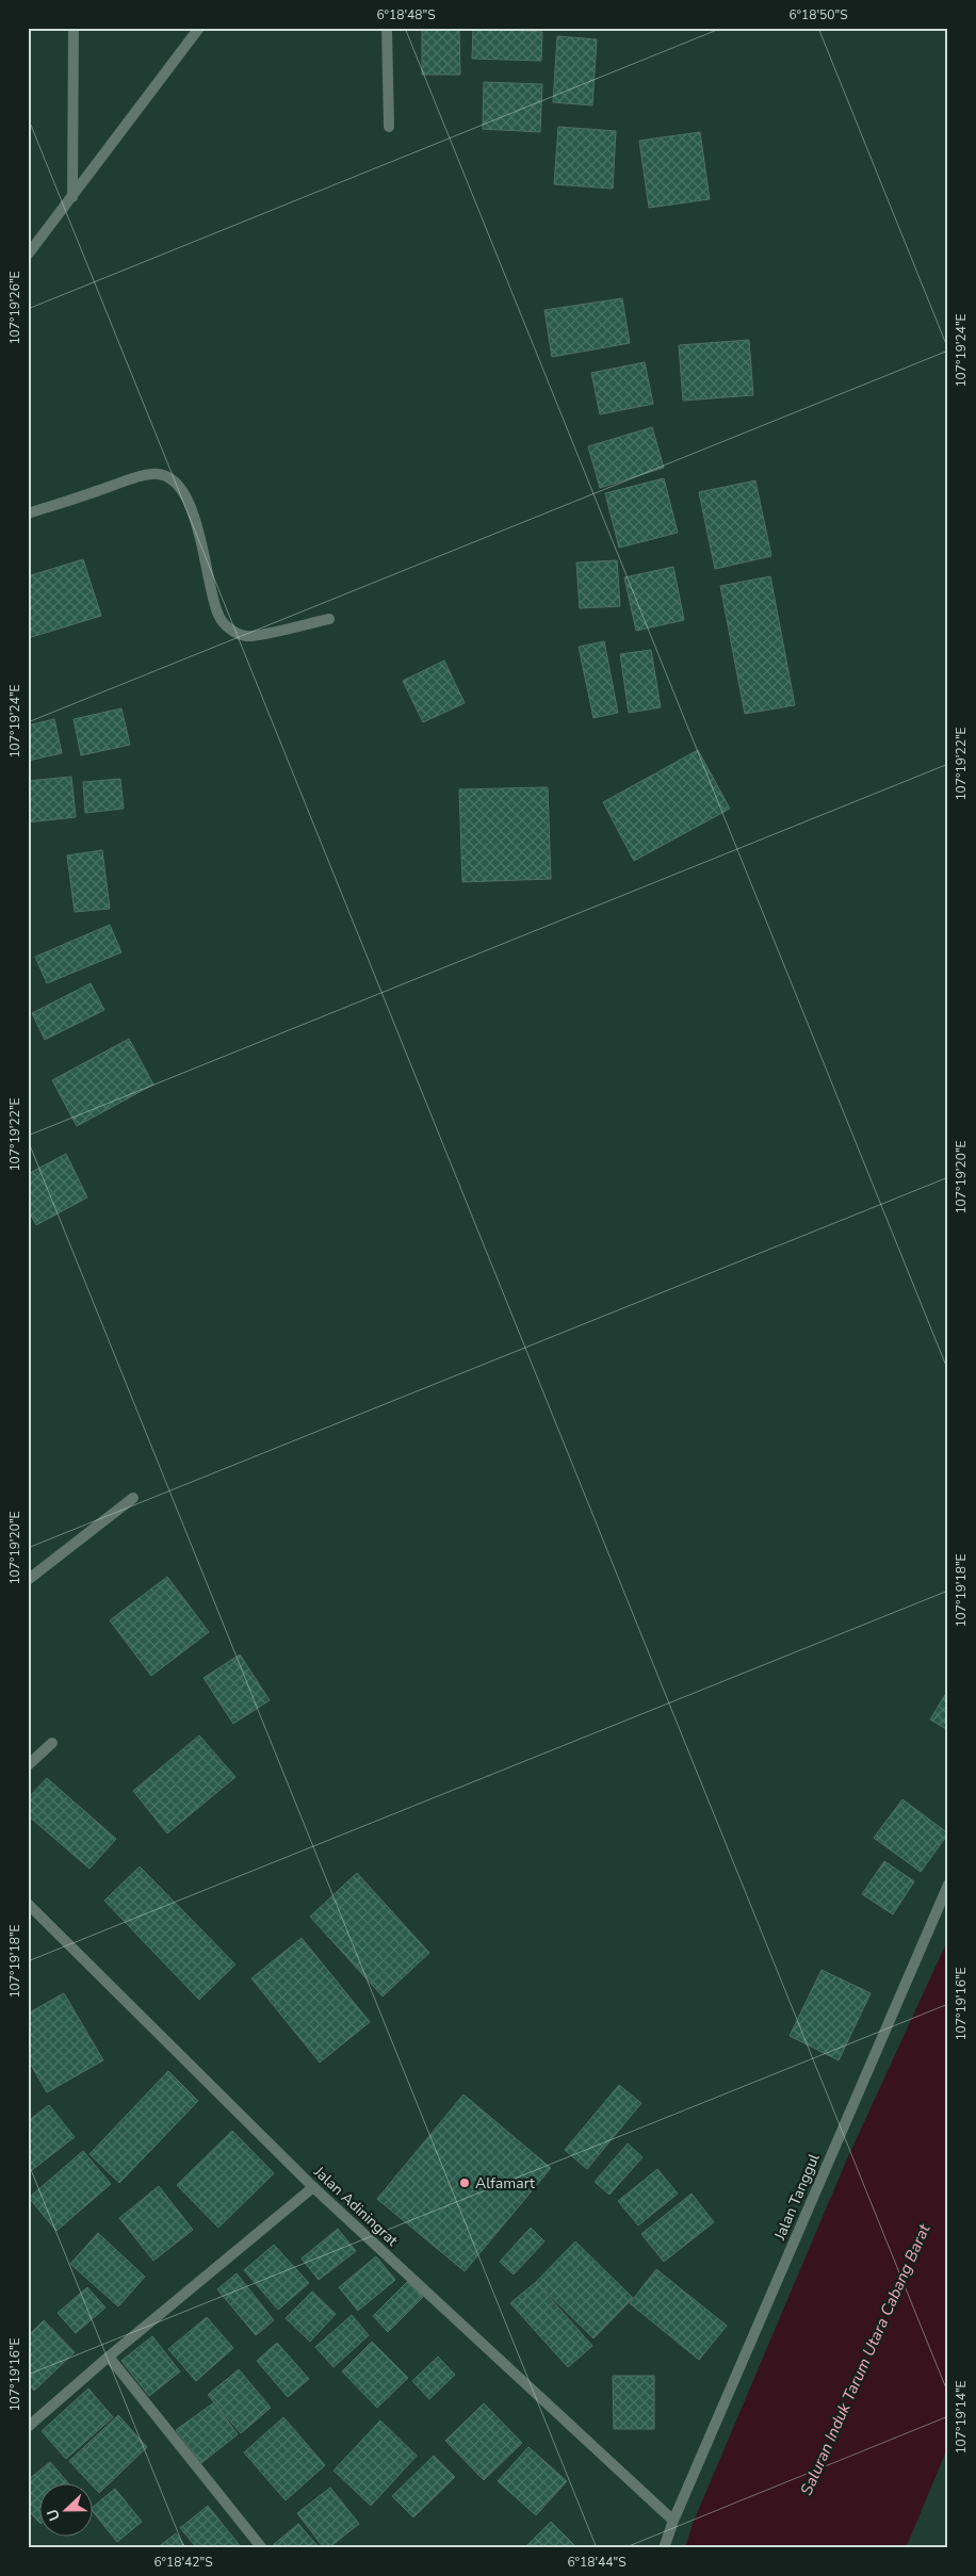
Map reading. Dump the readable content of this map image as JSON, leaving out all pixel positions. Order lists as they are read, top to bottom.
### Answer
{
  "streets": {
    "street": ["Jalan Tanggul", "Jalan Adiningrat"]
  },
  "crossings": [
    ["Jalan Tanggul", "Jalan Adiningrat"]
  ],
  "water": ["Saluran Induk Tarum Utara Cabang Barat"],
  "places": ["Alfamart"],
  "north": "left",
  "coordinates": [
    "6°18'48\"S",
    "6°18'50\"S",
    "107°19'26\"E",
    "107°19'24\"E",
    "107°19'22\"E",
    "107°19'20\"E",
    "107°19'18\"E",
    "107°19'16\"E",
    "107°19'14\"E",
    "6°18'42\"S",
    "6°18'44\"S"
  ]
}
